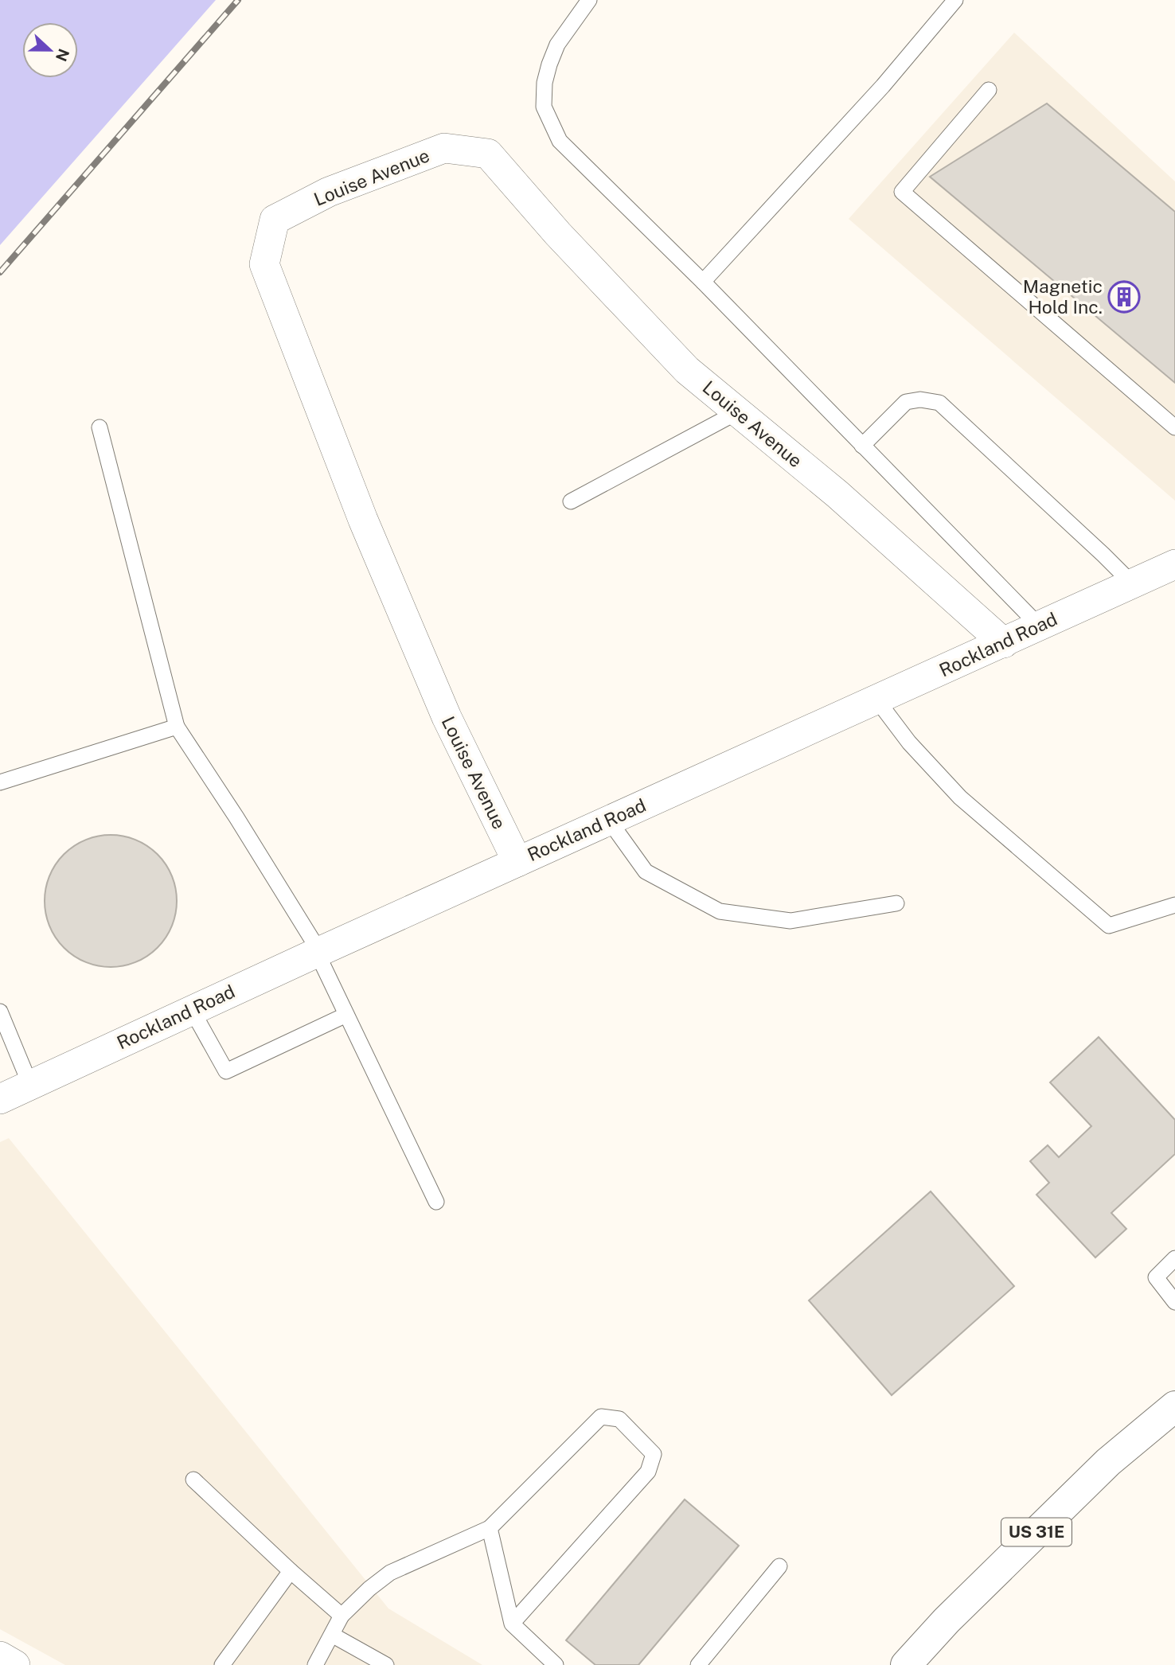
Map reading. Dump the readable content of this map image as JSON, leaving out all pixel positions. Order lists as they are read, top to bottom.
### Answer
{
  "streets": {
    "main road": ["US 31E"],
    "street": ["Louise Avenue", "Rockland Road"]
  },
  "crossings": [
    ["Louise Avenue", "Rockland Road"]
  ],
  "places": {
    "building": ["Magnetic Hold Inc."]
  },
  "north": "right"
}
